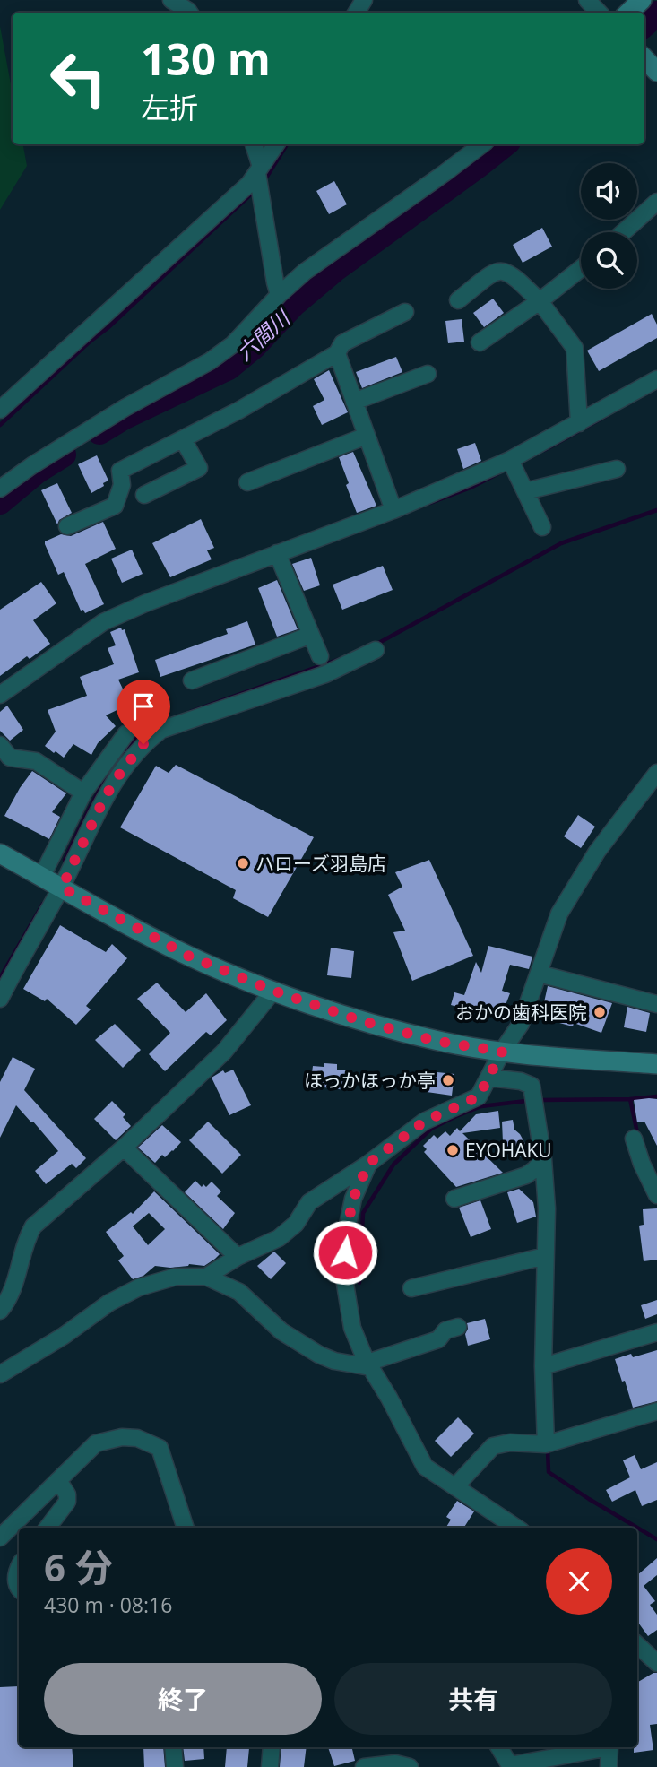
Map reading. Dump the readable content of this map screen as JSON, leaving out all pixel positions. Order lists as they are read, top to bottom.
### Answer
{
  "water": ["六間川"],
  "places": [
    "ハローズ羽島店",
    "おかの歯科医院",
    "ほっかほっか亭",
    "EYOHAKU"
  ],
  "page": {
    "turn": ["130 m", "左折"],
    "heading": ["6 分", "430 m · 08:16"],
    "buttons": ["終了", "共有"]
  }
}
